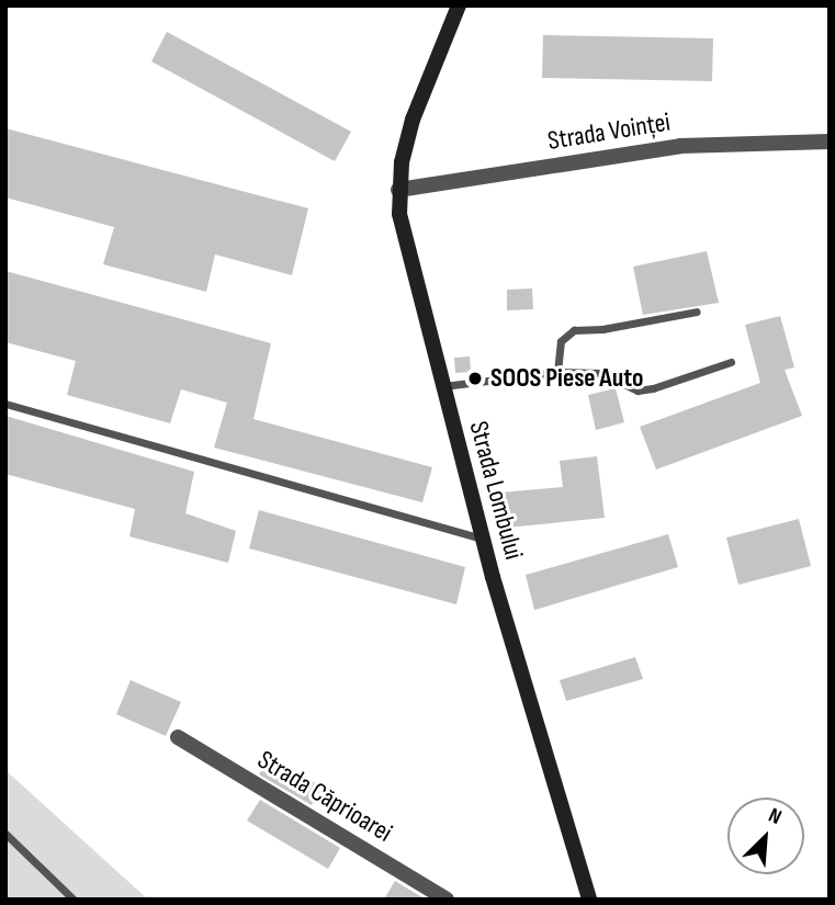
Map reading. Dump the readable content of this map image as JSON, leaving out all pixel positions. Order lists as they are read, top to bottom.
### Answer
{
  "streets": {
    "street": ["Strada Voinței", "Strada Lombului", "Strada Căprioarei"]
  },
  "crossings": [
    ["Strada Voinței", "Strada Lombului"]
  ],
  "places": ["SOOS Piese Auto"],
  "north": "top right"
}
